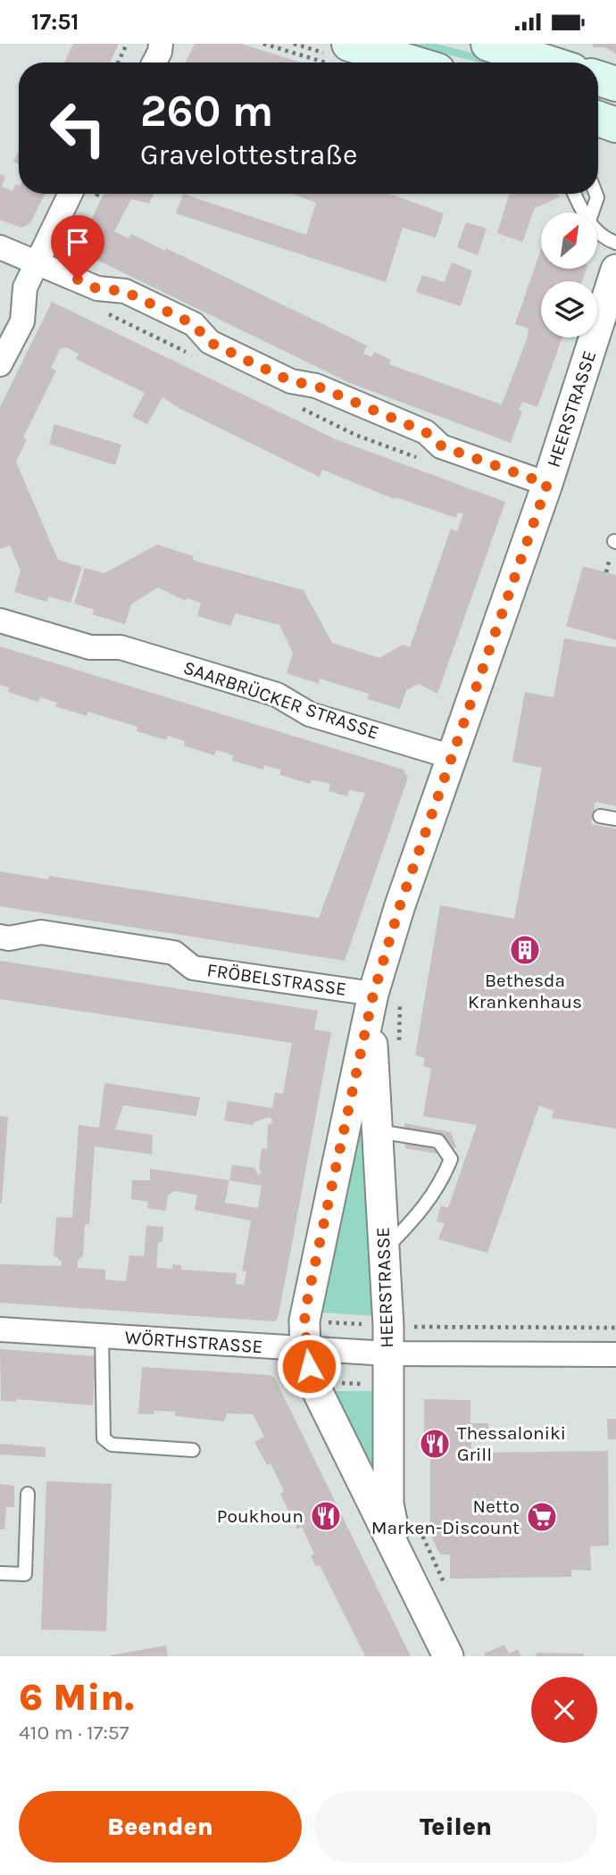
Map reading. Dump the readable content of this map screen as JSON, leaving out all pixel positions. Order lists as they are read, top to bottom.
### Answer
{
  "streets": {
    "street": [
      "HEERSTRASSE",
      "SAARBRÜCKER STRASSE",
      "FRÖBELSTRASSE",
      "WÖRTHSTRASSE"
    ]
  },
  "crossings": [
    ["HEERSTRASSE", "SAARBRÜCKER STRASSE"],
    ["HEERSTRASSE", "FRÖBELSTRASSE"],
    ["HEERSTRASSE", "WÖRTHSTRASSE"]
  ],
  "places": {
    "building": ["Bethesda Krankenhaus"],
    "restaurant": ["Thessaloniki Grill", "Poukhoun"],
    "supermarket": ["Netto Marken-Discount"]
  },
  "north": "top right",
  "page": {
    "status": "17:51",
    "turn": ["260 m", "Gravelottestraße"],
    "heading": ["6 Min.", "410 m · 17:57"],
    "buttons": ["Beenden", "Teilen"]
  }
}
